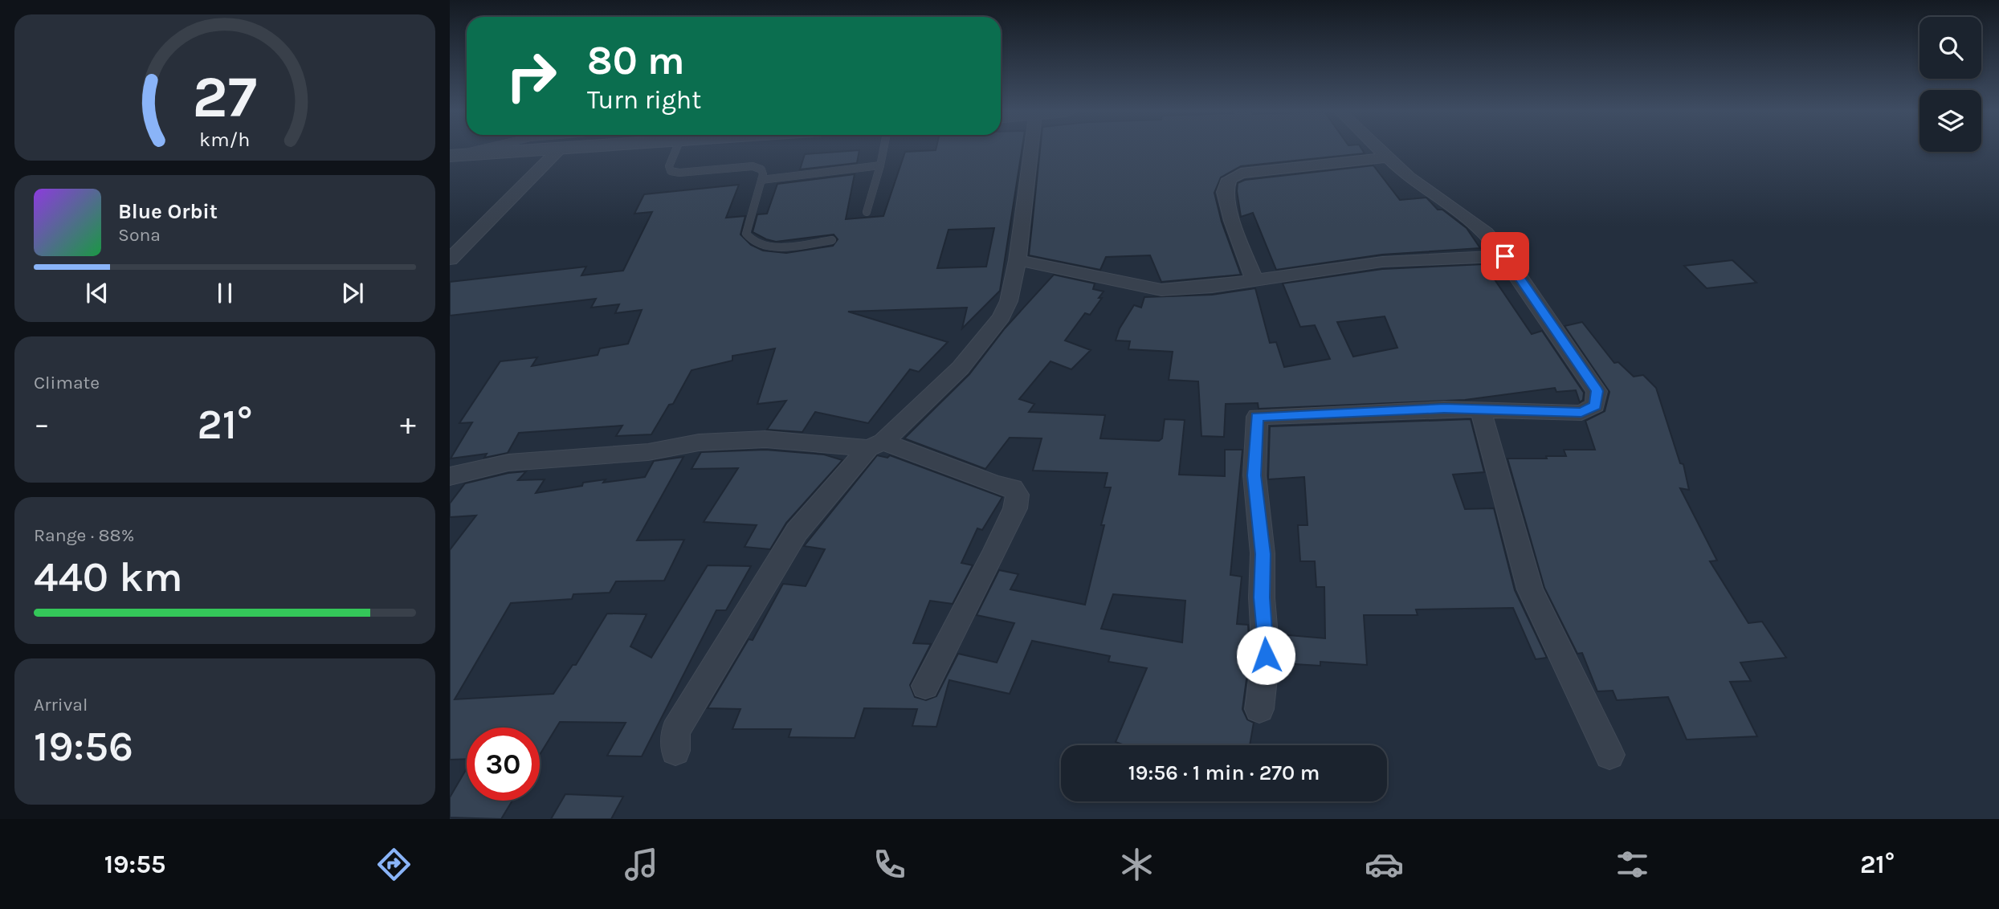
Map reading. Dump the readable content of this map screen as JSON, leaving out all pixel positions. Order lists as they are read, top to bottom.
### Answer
{
  "page": {
    "turn": ["80 m", "Turn right"],
    "song": ["Blue Orbit", "Sona"],
    "tile": [
      "Climate",
      ["Range · 88%", "440 km"],
      ["Arrival", "19:56"]
    ],
    "heat": ["−", "21°", "+"],
    "limit": "30",
    "trip": "19:56 · 1 min · 270 m",
    "tabs": ["19:55", "21°"],
    "gauge": ["27", "km/h"]
  }
}
